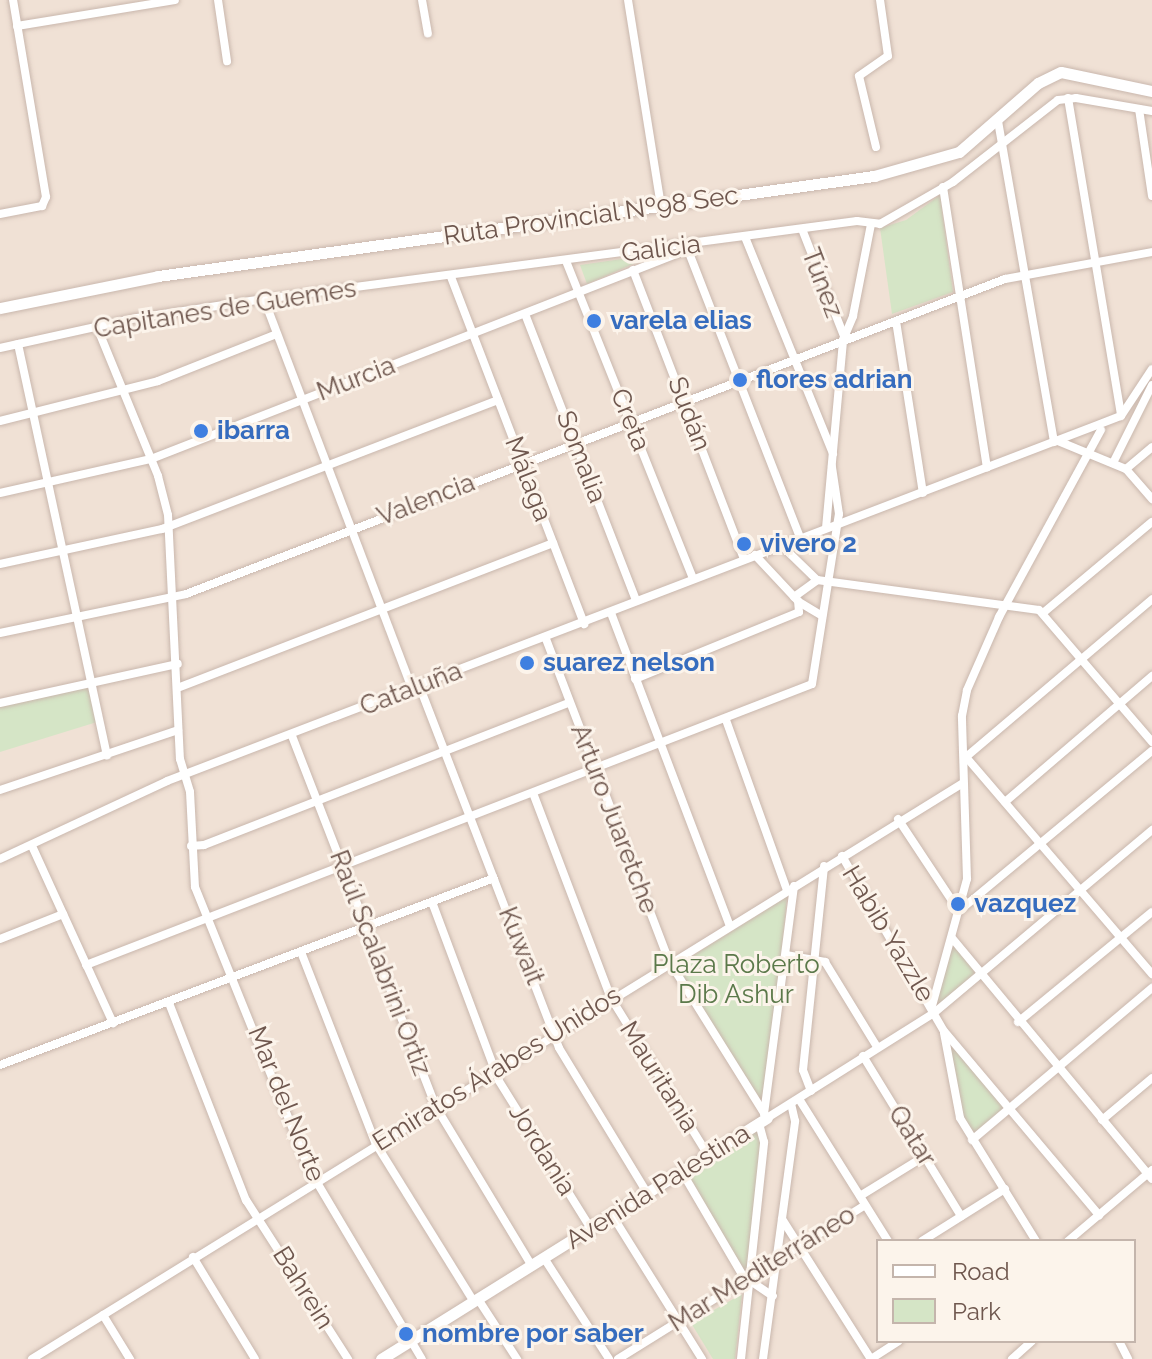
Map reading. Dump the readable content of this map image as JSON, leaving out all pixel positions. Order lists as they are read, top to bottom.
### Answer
{
  "streets": {
    "street": [
      "Ruta Provincial Nº98 Sec",
      "Galicia",
      "Túnez",
      "Capitanes de Guemes",
      "Murcia",
      "Sudán",
      "Creta",
      "Somalia",
      "Málaga",
      "Valencia",
      "Cataluña",
      "Arturo Juaretche",
      "Habib Yazzle",
      "Kuwait",
      "Raúl Scalabrini Ortiz",
      "Emiratos Árabes Unidos",
      "Mauritania",
      "Mar del Norte",
      "Qatar",
      "Jordania",
      "Avenida Palestina",
      "Mar Mediterráneo",
      "Bahrein"
    ]
  },
  "crossings": [
    ["Galicia", "Túnez"],
    ["Galicia", "Capitanes de Guemes"],
    ["Galicia", "Murcia"],
    ["Galicia", "Creta"],
    ["Galicia", "Málaga"],
    ["Túnez", "Valencia"],
    ["Capitanes de Guemes", "Málaga"],
    ["Capitanes de Guemes", "Kuwait"],
    ["Murcia", "Sudán"],
    ["Murcia", "Creta"],
    ["Murcia", "Somalia"],
    ["Murcia", "Málaga"],
    ["Murcia", "Kuwait"],
    ["Sudán", "Valencia"],
    ["Sudán", "Cataluña"],
    ["Creta", "Valencia"],
    ["Creta", "Cataluña"],
    ["Somalia", "Valencia"],
    ["Somalia", "Cataluña"],
    ["Málaga", "Valencia"],
    ["Málaga", "Cataluña"],
    ["Valencia", "Kuwait"],
    ["Cataluña", "Arturo Juaretche"],
    ["Cataluña", "Kuwait"],
    ["Cataluña", "Raúl Scalabrini Ortiz"],
    ["Arturo Juaretche", "Emiratos Árabes Unidos"],
    ["Arturo Juaretche", "Avenida Palestina"],
    ["Habib Yazzle", "Emiratos Árabes Unidos"],
    ["Habib Yazzle", "Avenida Palestina"],
    ["Kuwait", "Emiratos Árabes Unidos"],
    ["Kuwait", "Avenida Palestina"],
    ["Raúl Scalabrini Ortiz", "Emiratos Árabes Unidos"],
    ["Raúl Scalabrini Ortiz", "Avenida Palestina"],
    ["Emiratos Árabes Unidos", "Mauritania"],
    ["Emiratos Árabes Unidos", "Mar del Norte"],
    ["Emiratos Árabes Unidos", "Jordania"],
    ["Emiratos Árabes Unidos", "Bahrein"],
    ["Mauritania", "Avenida Palestina"],
    ["Mauritania", "Mar Mediterráneo"],
    ["Mar del Norte", "Avenida Palestina"],
    ["Qatar", "Avenida Palestina"],
    ["Qatar", "Mar Mediterráneo"],
    ["Jordania", "Avenida Palestina"]
  ],
  "parks": ["Plaza Roberto Dib Ashur"],
  "places": [
    "varela elias",
    "flores adrian",
    "ibarra",
    "vivero 2",
    "suarez nelson",
    "vazquez",
    "nombre por saber"
  ],
  "legend": ["Road", "Park"]
}
